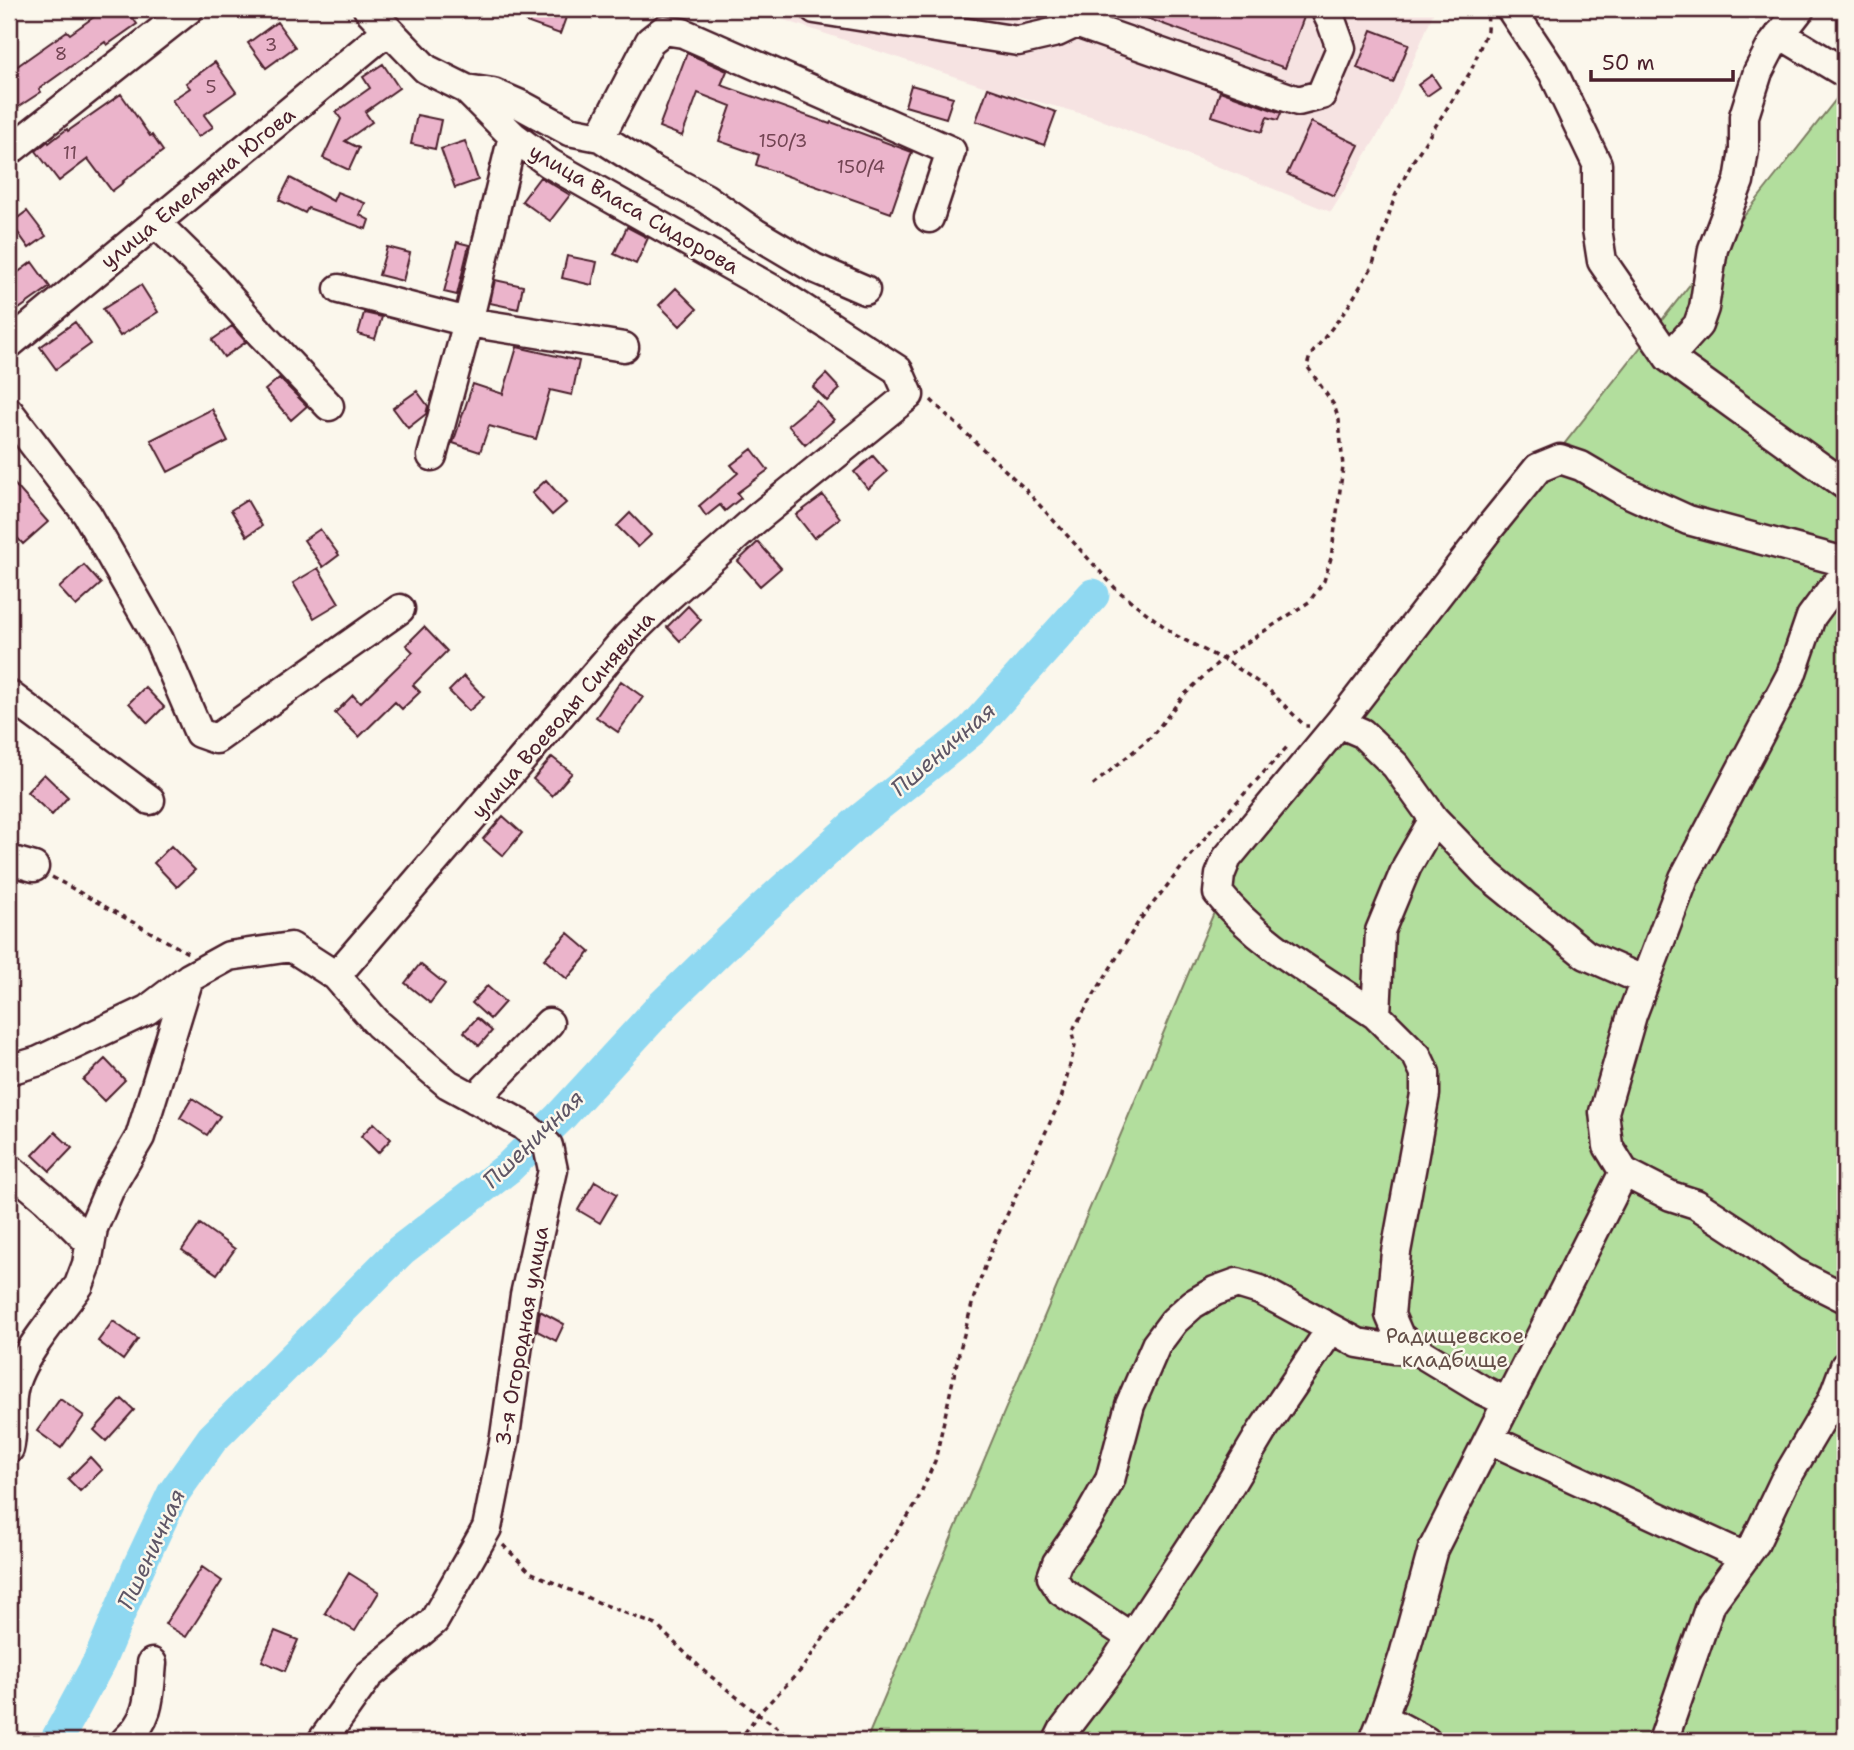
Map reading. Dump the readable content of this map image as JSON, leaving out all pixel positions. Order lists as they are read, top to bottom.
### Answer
{
  "streets": {
    "street": [
      "улица Емельяна Югова",
      "улица Власа Сидорова",
      "улица Воеводы Синявина",
      "3-я Огородная улица"
    ]
  },
  "crossings": [
    ["улица Емельяна Югова", "улица Власа Сидорова"],
    ["улица Власа Сидорова", "улица Воеводы Синявина"],
    ["улица Воеводы Синявина", "3-я Огородная улица"]
  ],
  "water": ["Пшеничная"],
  "parks": ["Радищевское кладбище"],
  "house_numbers": [
    "3",
    "8",
    "5",
    "150/3",
    "11",
    "150/4"
  ],
  "scale_bar": "50 m"
}
